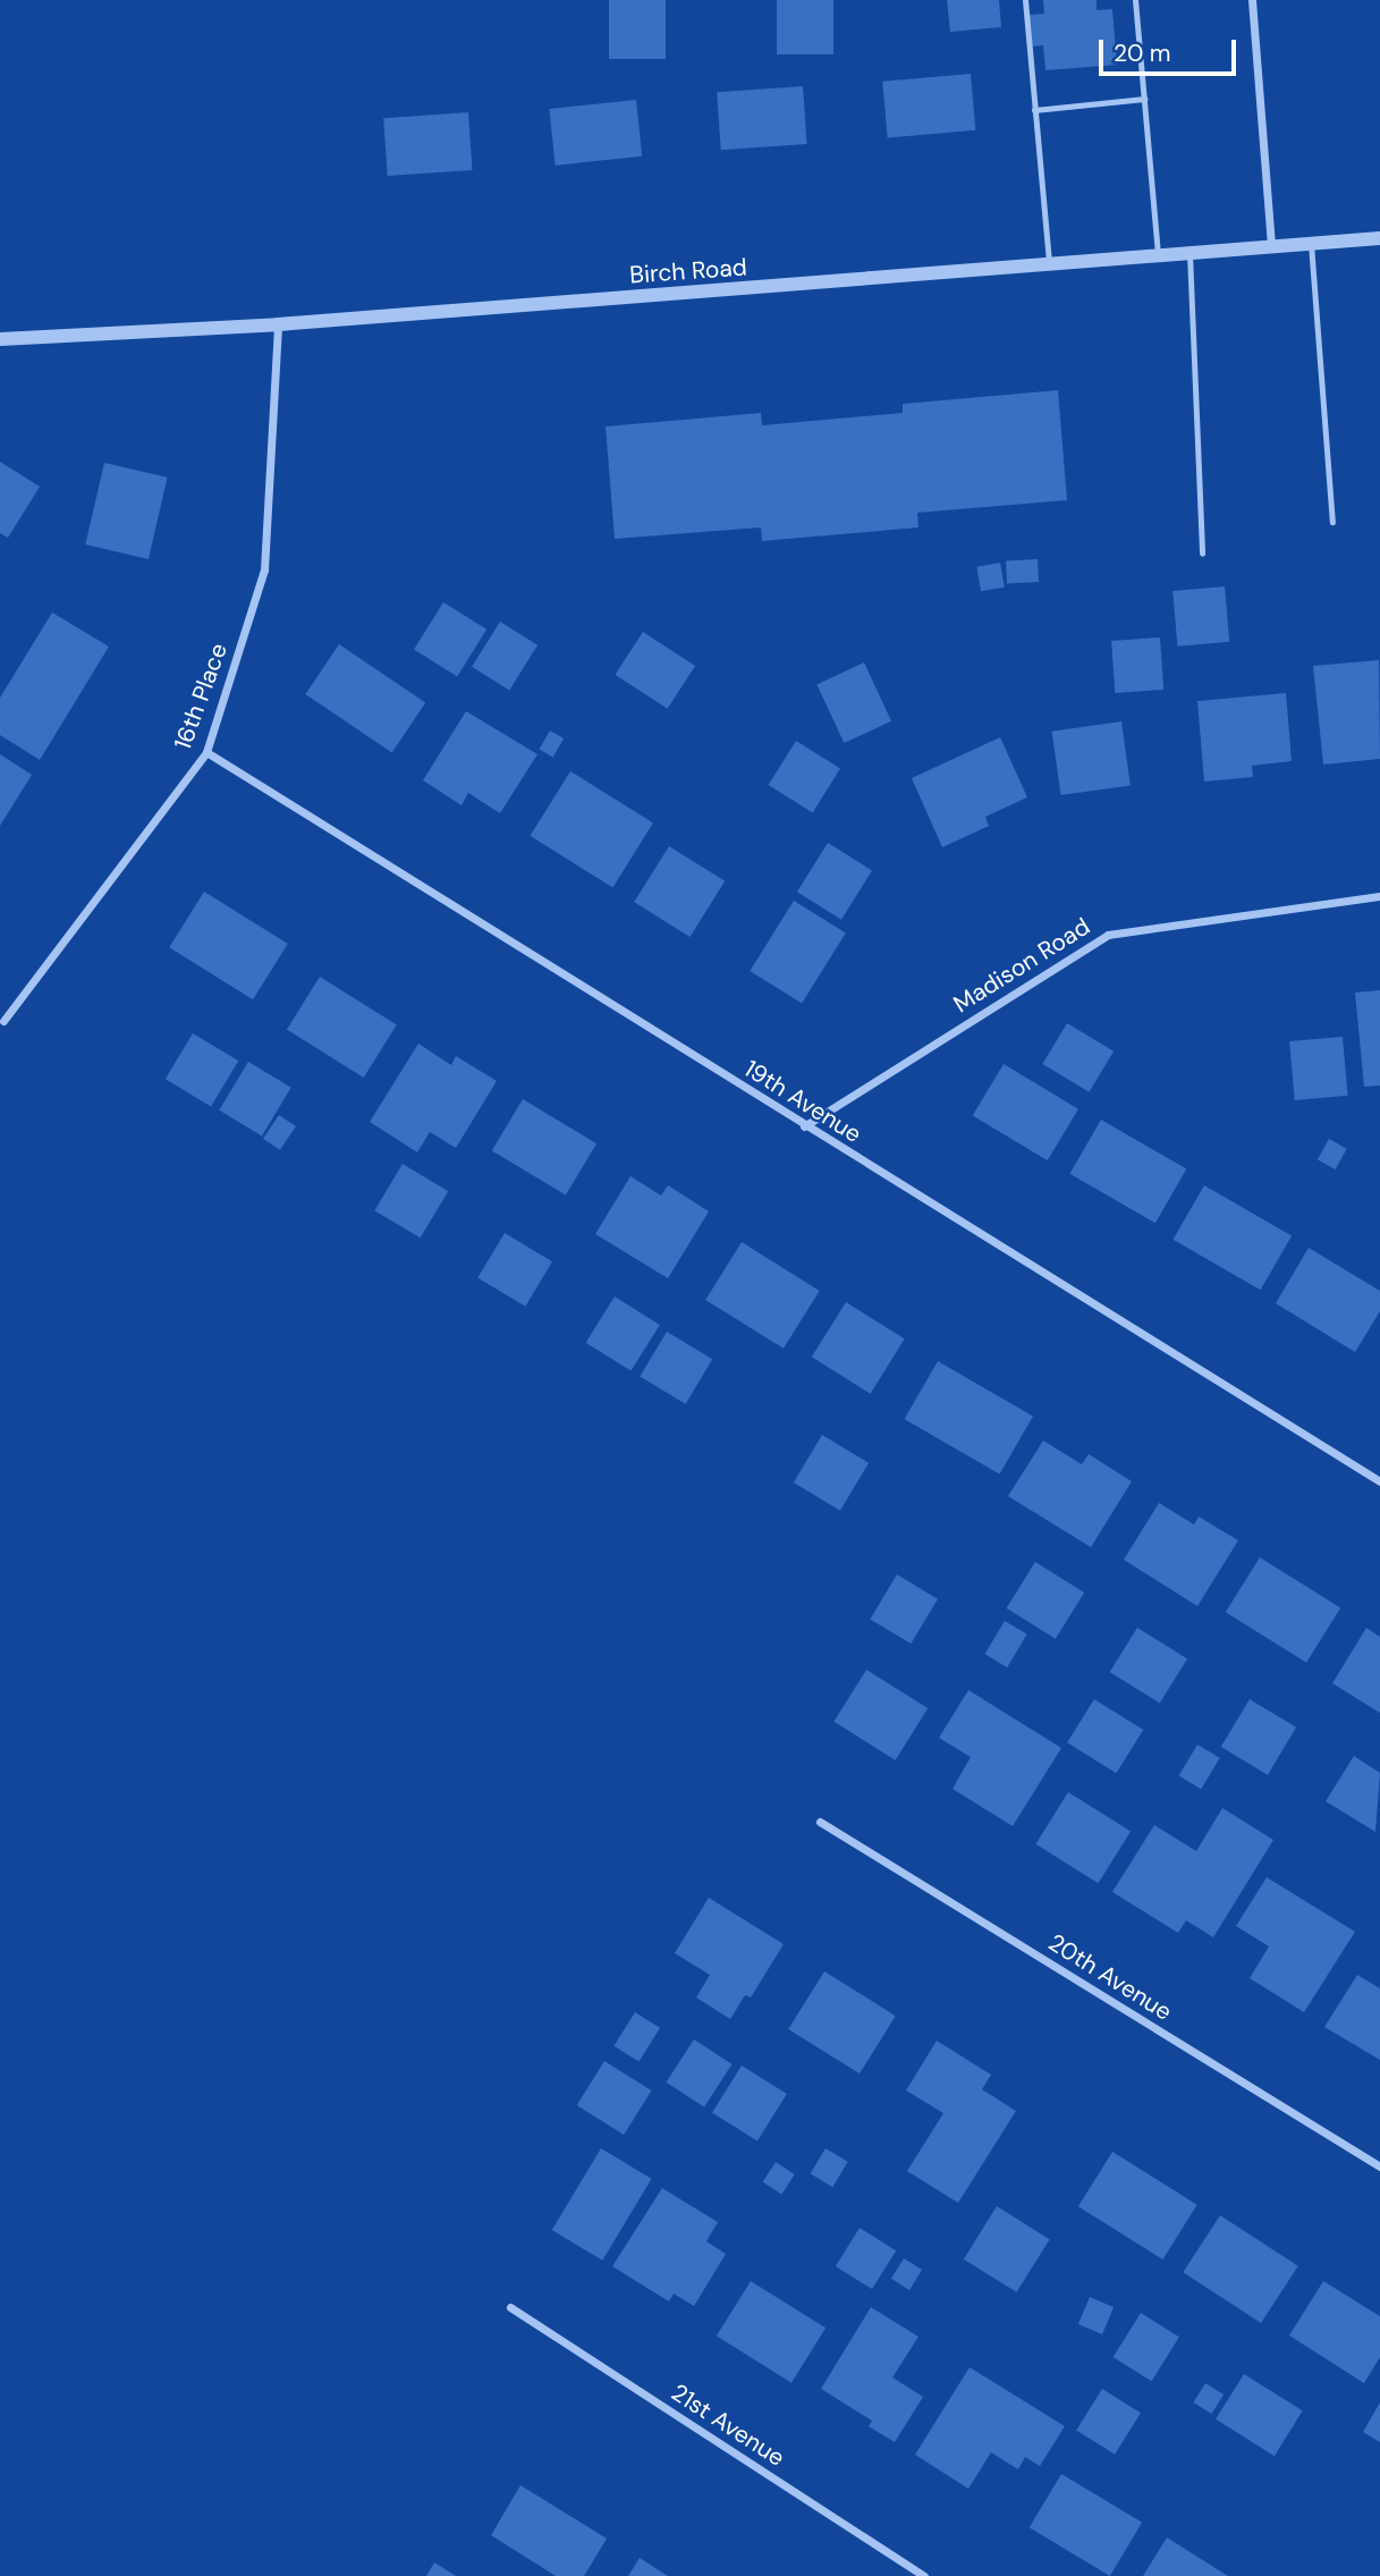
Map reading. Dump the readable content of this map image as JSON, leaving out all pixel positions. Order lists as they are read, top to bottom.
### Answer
{
  "streets": {
    "street": [
      "Birch Road",
      "16th Place",
      "Madison Road",
      "19th Avenue",
      "20th Avenue",
      "21st Avenue"
    ]
  },
  "crossings": [
    ["Birch Road", "16th Place"],
    ["16th Place", "19th Avenue"],
    ["Madison Road", "19th Avenue"]
  ],
  "scale_bar": "20 m"
}
